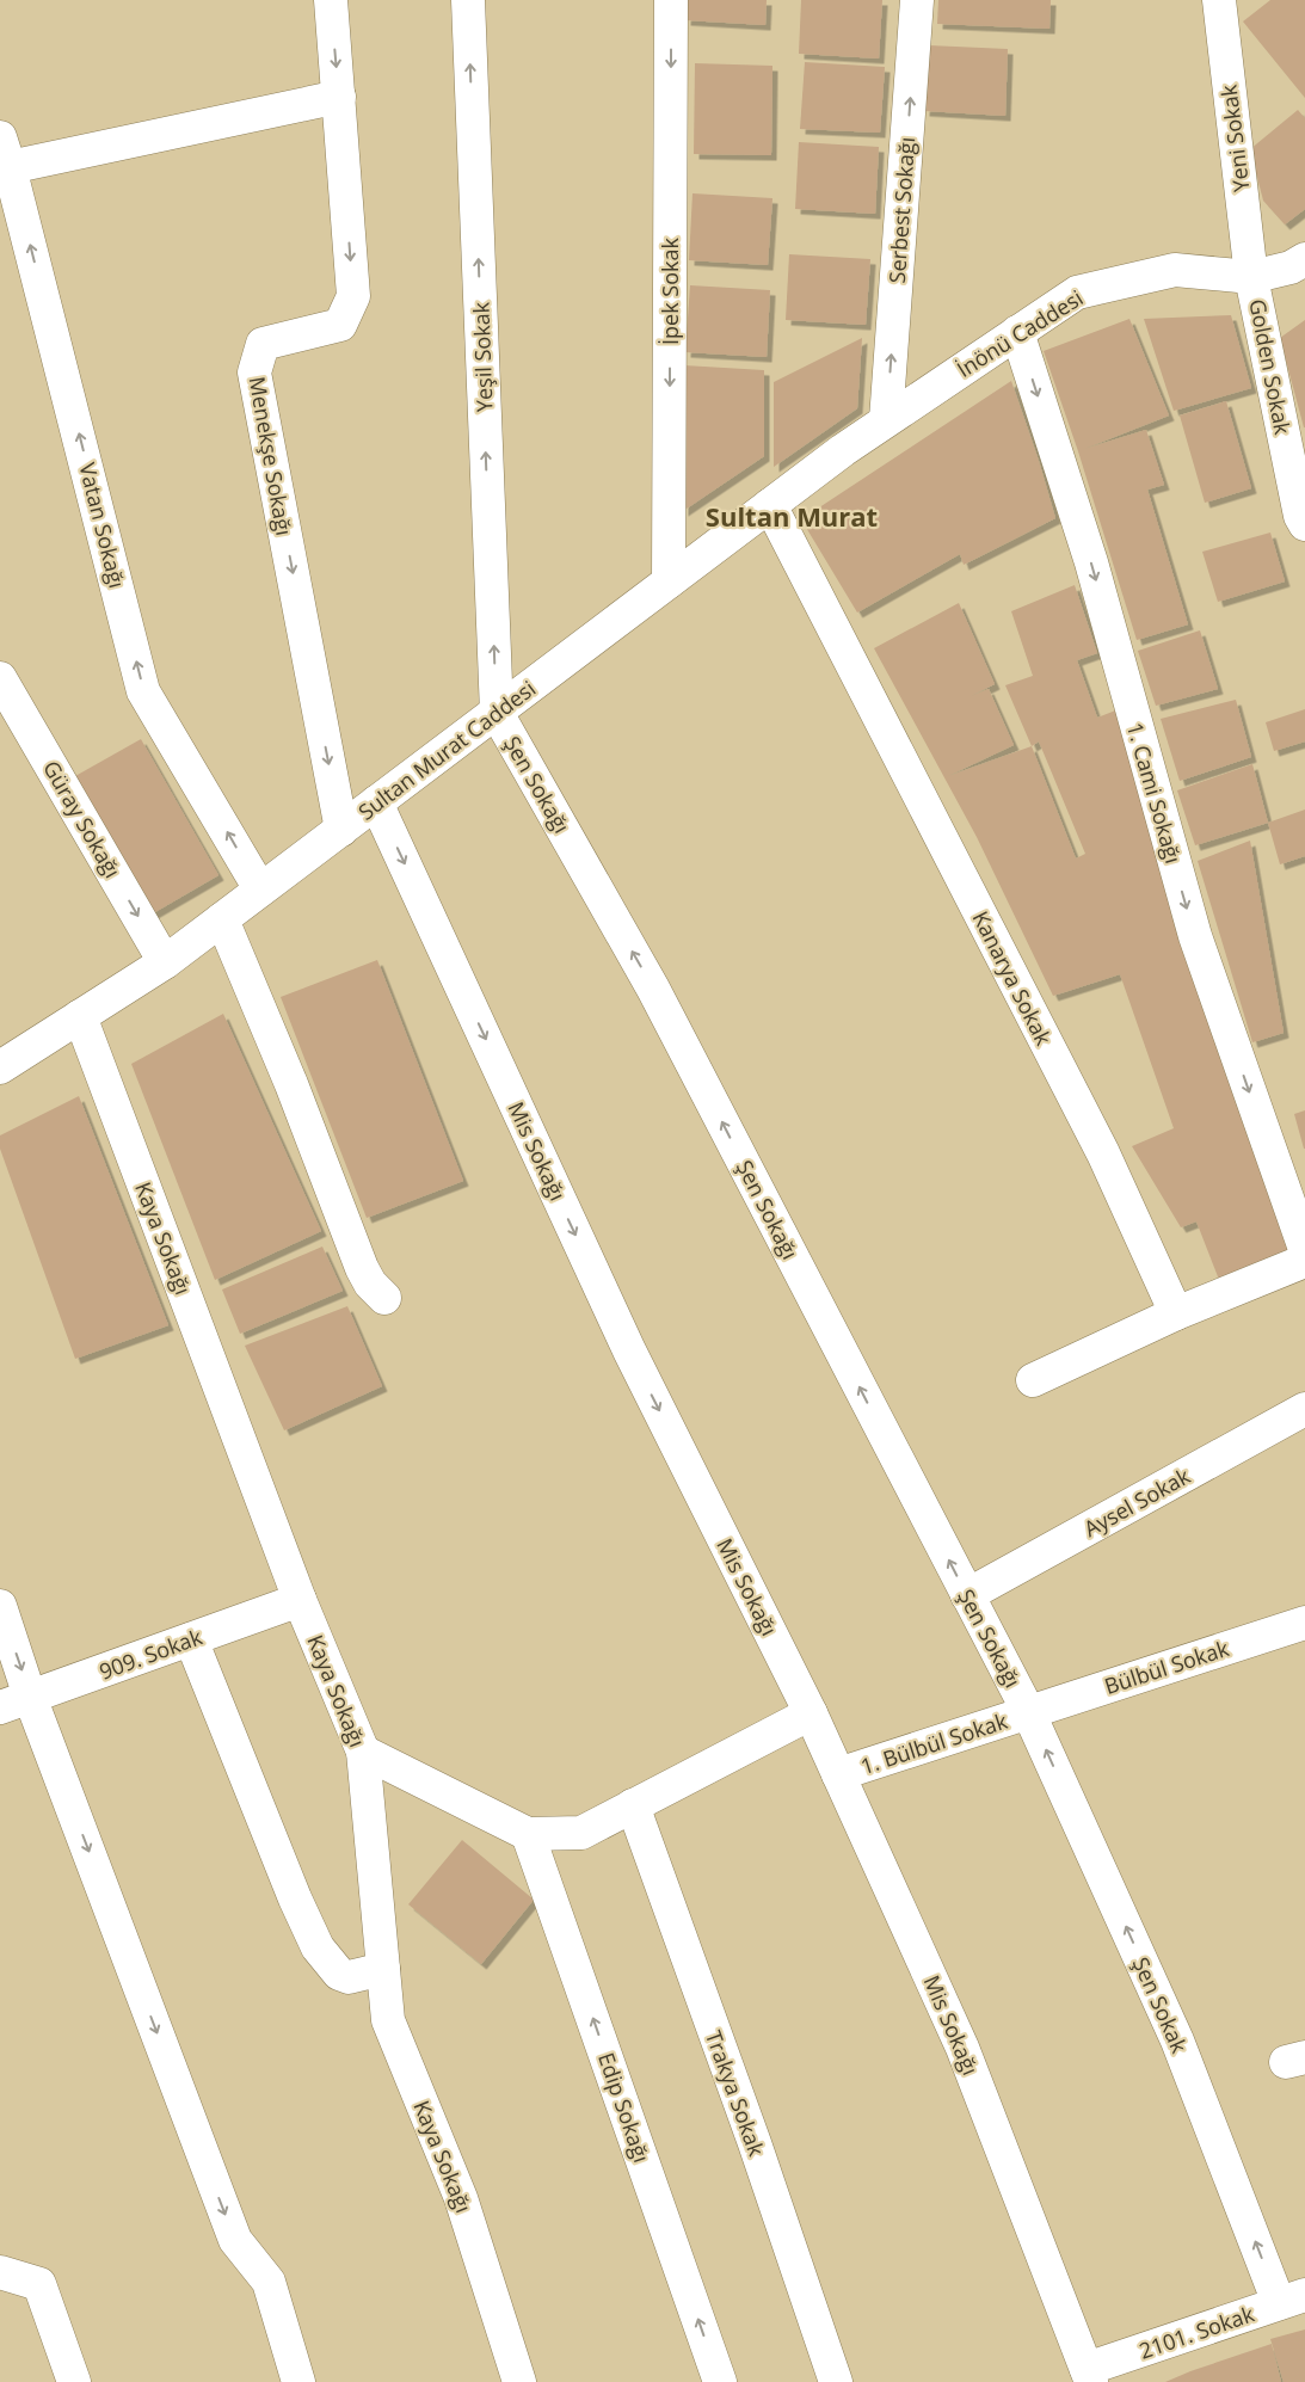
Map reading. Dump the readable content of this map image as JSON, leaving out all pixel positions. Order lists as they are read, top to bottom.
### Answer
{
  "streets": {
    "street": [
      "Yeni Sokak",
      "Serbest Sokağı",
      "İpek Sokak",
      "İnönü Caddesi",
      "Yeşil Sokak",
      "Golden Sokak",
      "Menekşe Sokağı",
      "Vatan Sokağı",
      "Sultan Murat Caddesi",
      "Şen Sokağı",
      "1. Cami Sokağı",
      "Güray Sokağı",
      "Kanarya Sokak",
      "Mis Sokağı",
      "Kaya Sokağı",
      "Aysel Sokak",
      "909. Sokak",
      "Bülbül Sokak",
      "1. Bülbül Sokak",
      "Şen Sokak",
      "Trakya Sokak",
      "Edip Sokağı",
      "2101. Sokak"
    ]
  },
  "crossings": [
    ["Yeni Sokak", "İnönü Caddesi"],
    ["Yeni Sokak", "Golden Sokak"],
    ["Serbest Sokağı", "İnönü Caddesi"],
    ["Serbest Sokağı", "Sultan Murat Caddesi"],
    ["İpek Sokak", "Sultan Murat Caddesi"],
    ["İnönü Caddesi", "Golden Sokak"],
    ["İnönü Caddesi", "Sultan Murat Caddesi"],
    ["İnönü Caddesi", "1. Cami Sokağı"],
    ["Yeşil Sokak", "Sultan Murat Caddesi"],
    ["Yeşil Sokak", "Şen Sokağı"],
    ["Menekşe Sokağı", "Sultan Murat Caddesi"],
    ["Vatan Sokağı", "Sultan Murat Caddesi"],
    ["Sultan Murat Caddesi", "Şen Sokağı"],
    ["Sultan Murat Caddesi", "Güray Sokağı"],
    ["Sultan Murat Caddesi", "Kanarya Sokak"],
    ["Sultan Murat Caddesi", "Mis Sokağı"],
    ["Sultan Murat Caddesi", "Kaya Sokağı"],
    ["Şen Sokağı", "Aysel Sokak"],
    ["Şen Sokağı", "Bülbül Sokak"],
    ["Şen Sokağı", "1. Bülbül Sokak"],
    ["Şen Sokağı", "Şen Sokak"],
    ["Mis Sokağı", "1. Bülbül Sokak"],
    ["Mis Sokağı", "2101. Sokak"],
    ["Kaya Sokağı", "909. Sokak"],
    ["Bülbül Sokak", "1. Bülbül Sokak"],
    ["Bülbül Sokak", "Şen Sokak"],
    ["1. Bülbül Sokak", "Şen Sokak"],
    ["Şen Sokak", "2101. Sokak"]
  ],
  "one_way": [
    "Serbest Sokağı",
    "İpek Sokak",
    "Yeşil Sokak",
    "Menekşe Sokağı",
    "Vatan Sokağı",
    "Şen Sokağı",
    "1. Cami Sokağı",
    "Güray Sokağı",
    "Şen Sokak",
    "Edip Sokağı"
  ],
  "districts": ["Sultan Murat"]
}
